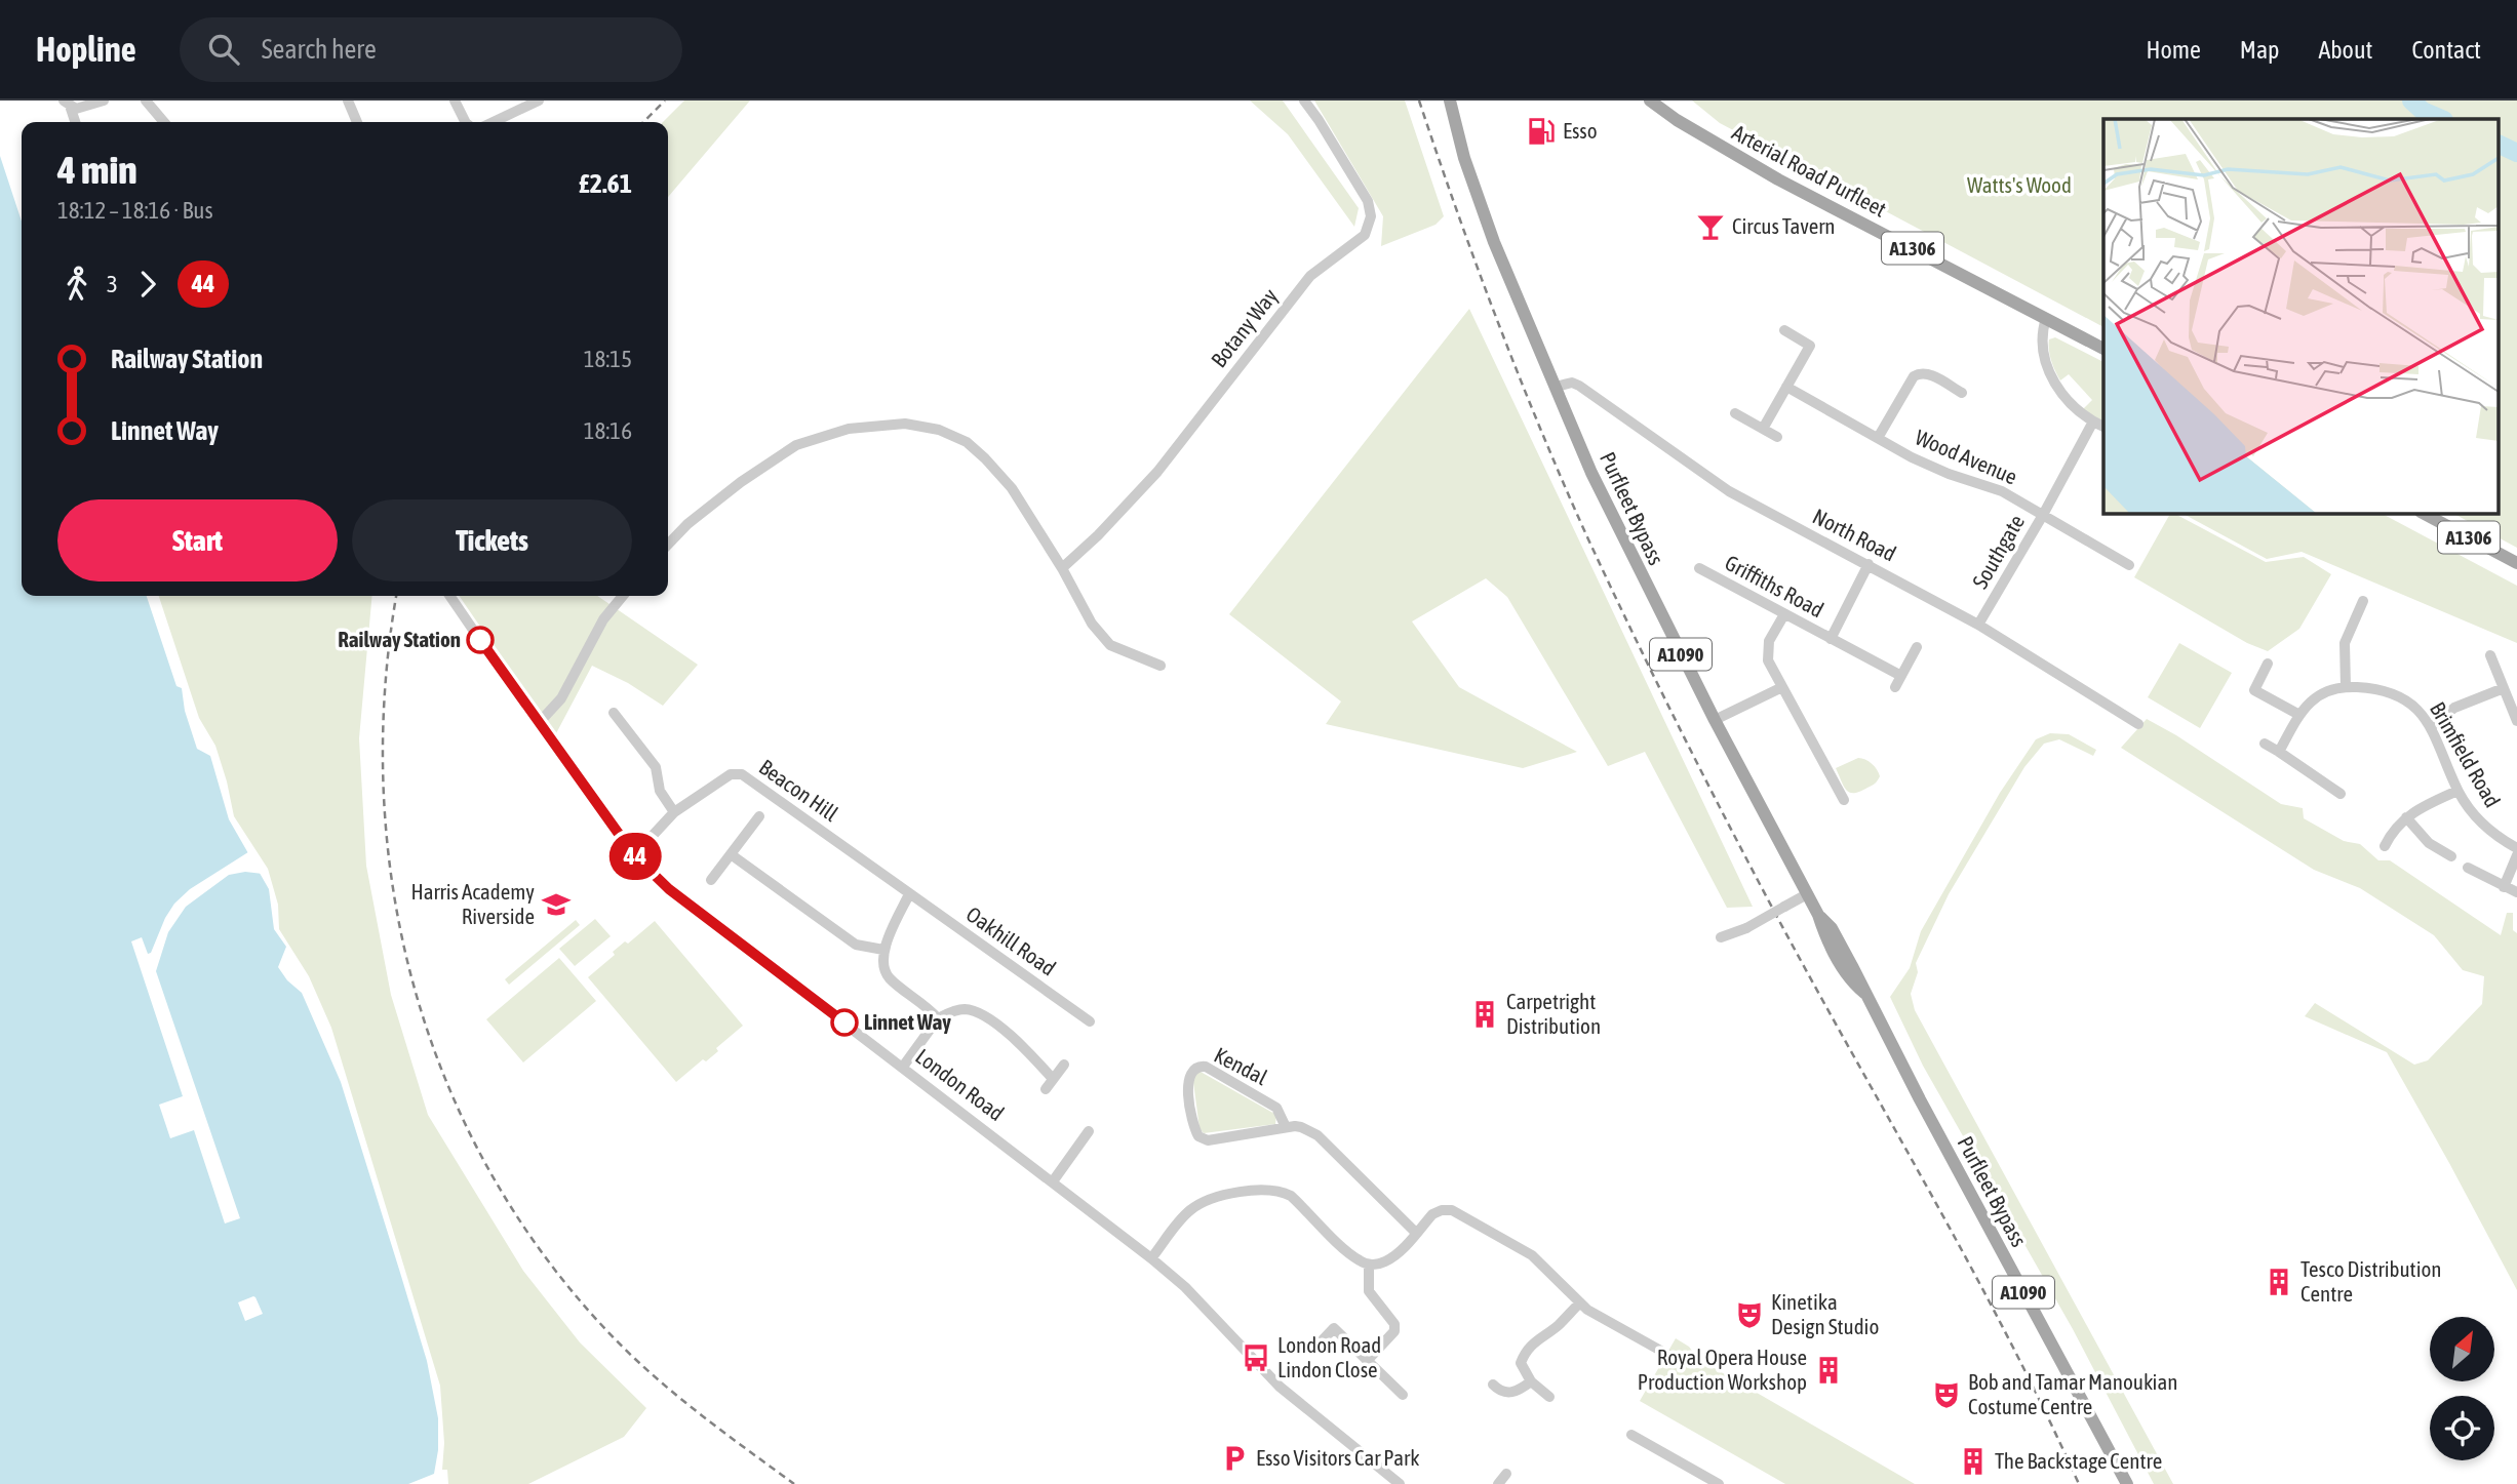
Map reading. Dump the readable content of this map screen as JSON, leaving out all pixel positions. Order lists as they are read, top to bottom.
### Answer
{
  "streets": {
    "main road": [
      "Arterial Road Purfleet",
      "A1306",
      "Purfleet Bypass",
      "A1090"
    ],
    "street": [
      "Botany Way",
      "Wood Avenue",
      "North Road",
      "Southgate",
      "Griffiths Road",
      "Brimfield Road",
      "Beacon Hill",
      "Oakhill Road",
      "Kendal",
      "London Road"
    ]
  },
  "crossings": [
    ["Wood Avenue", "Southgate"],
    ["Purfleet Bypass", "North Road"],
    ["North Road", "Southgate"],
    ["North Road", "Griffiths Road"],
    ["Beacon Hill", "Oakhill Road"],
    ["Beacon Hill", "London Road"]
  ],
  "parks": ["Watts's Wood"],
  "places": {
    "fuel station": ["Esso"],
    "bar": ["Circus Tavern"],
    "other": ["Railway Station", "Linnet Way"],
    "school or university": ["Harris Academy Riverside"],
    "building": [
      "Carpetright Distribution",
      "Tesco Distribution Centre",
      "Royal Opera House Production Workshop",
      "The Backstage Centre"
    ],
    "theatre": ["Kinetika Design Studio", "Bob and Tamar Manoukian Costume Centre"],
    "bus stop": ["London Road Lindon Close"],
    "parking": ["Esso Visitors Car Park"]
  },
  "lines": ["bus line 44"],
  "north": "top right",
  "page": {
    "header": "Hopline",
    "search": "Search here",
    "nav": [
      "Home",
      "Map",
      "About",
      "Contact"
    ],
    "on_map": "44",
    "heading": ["4 min", "18:12 – 18:16 · Bus", "£2.61"],
    "legs": ["3", "44"],
    "list": [
      {
        "name": "Railway Station",
        "value": "18:15"
      },
      {
        "name": "Linnet Way",
        "value": "18:16"
      }
    ],
    "buttons": ["Start", "Tickets"]
  }
}
